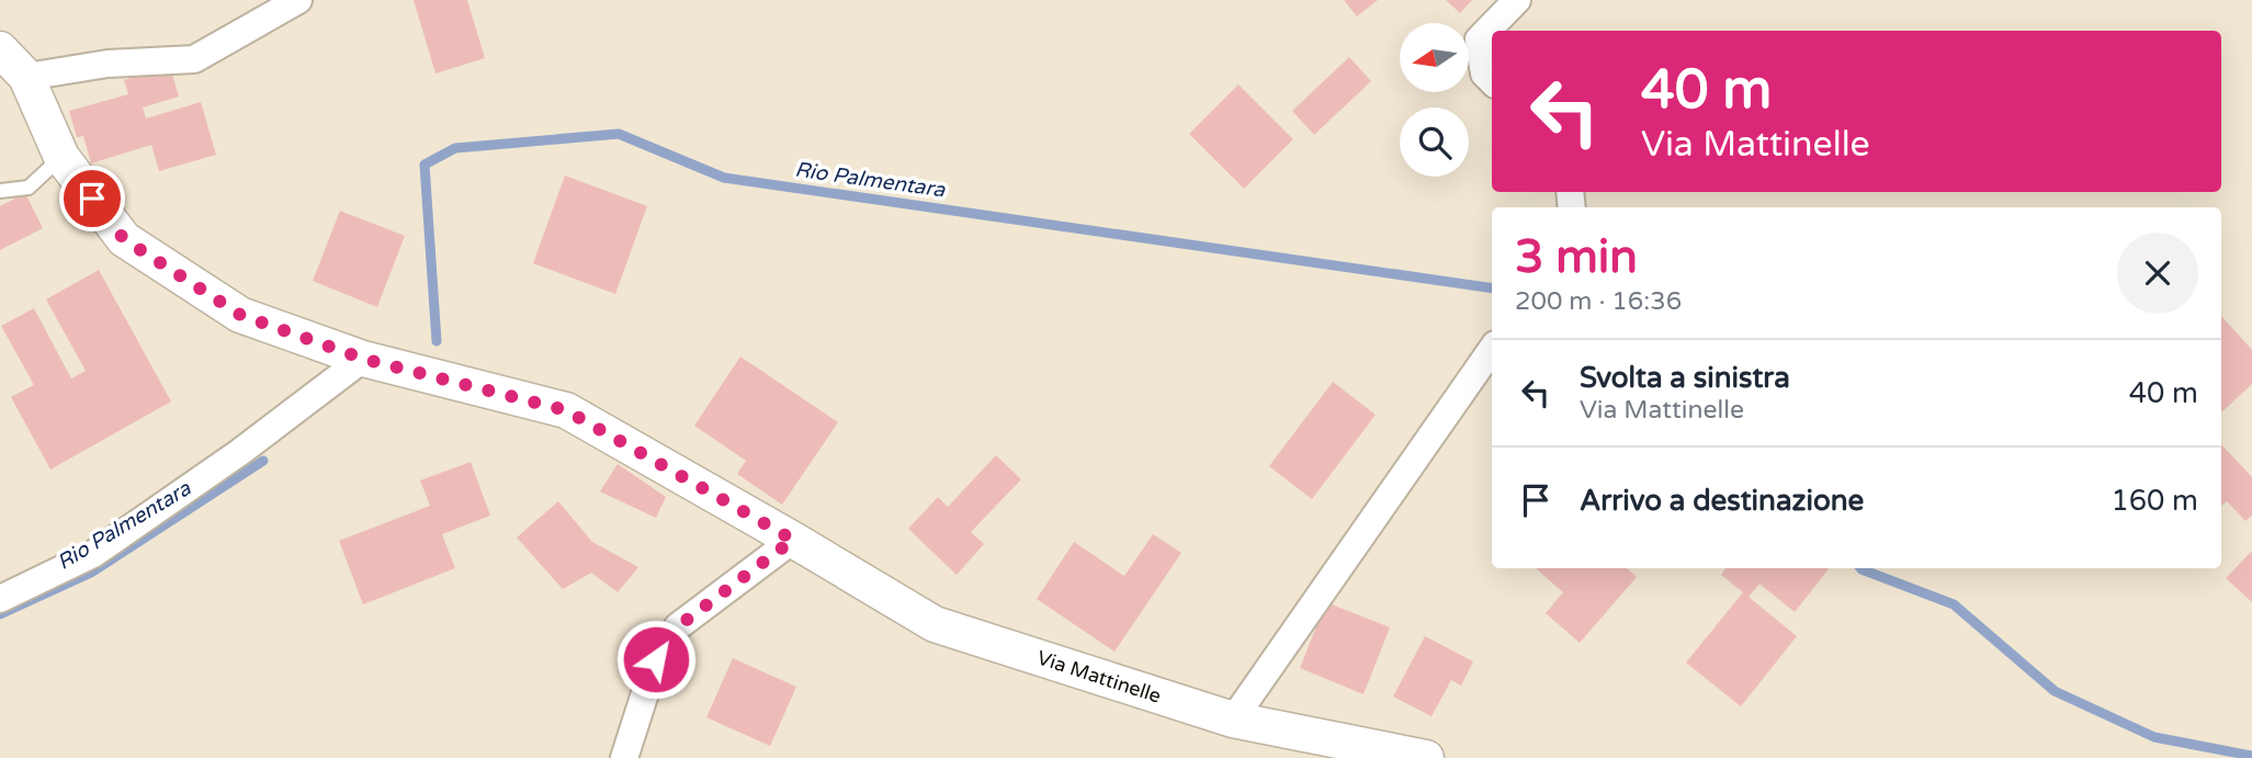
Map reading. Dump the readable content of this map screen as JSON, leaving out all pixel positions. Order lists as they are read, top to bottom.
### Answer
{
  "streets": {
    "street": ["Via Mattinelle"]
  },
  "water": ["Rio Palmentara"],
  "north": "left",
  "page": {
    "turn": ["40 m", "Via Mattinelle"],
    "heading": ["3 min", "200 m · 16:36"],
    "list": [
      {
        "name": "Svolta a sinistra",
        "note": "Via Mattinelle",
        "value": "40 m"
      },
      {
        "name": "Arrivo a destinazione",
        "value": "160 m"
      }
    ]
  }
}
